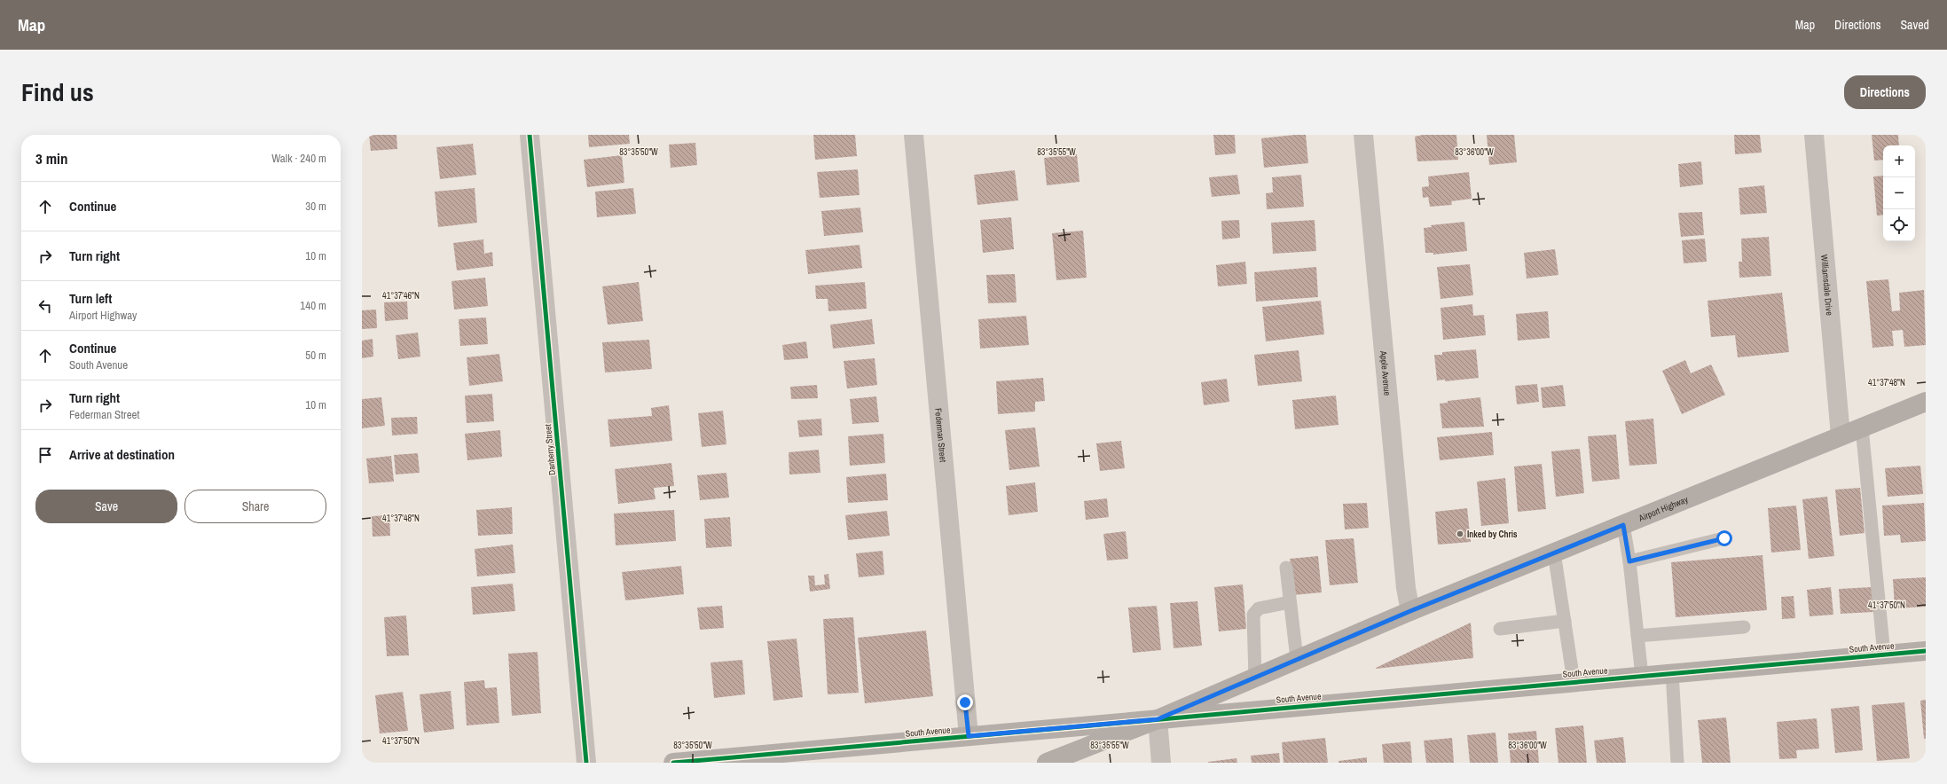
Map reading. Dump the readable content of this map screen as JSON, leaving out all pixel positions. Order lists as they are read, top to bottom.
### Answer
{
  "streets": {
    "main road": ["Airport Highway"],
    "street": [
      "Williamsdale Drive",
      "Apple Avenue",
      "Federman Street",
      "Danberry Street",
      "South Avenue"
    ]
  },
  "crossings": [
    ["Williamsdale Drive", "Airport Highway"],
    ["Apple Avenue", "Airport Highway"],
    ["Federman Street", "South Avenue"],
    ["Airport Highway", "South Avenue"]
  ],
  "places": ["Inked by Chris"],
  "page": {
    "header": "Map",
    "nav": ["Map", "Directions", "Saved"],
    "title": "Find us",
    "buttons": [
      "Directions",
      ["Save", "Share"]
    ],
    "heading": ["3 min", "Walk · 240 m"],
    "map_buttons": ["+", "−"],
    "list": [
      ["Continue", "30 m"],
      ["Turn right", "10 m"],
      ["Turn left", "Airport Highway", "140 m"],
      ["Continue", "South Avenue", "50 m"],
      ["Turn right", "Federman Street", "10 m"],
      "Arrive at destination"
    ]
  },
  "coordinates": [
    "83°35'50\"W",
    "83°35'55\"W",
    "83°36'00\"W",
    "41°37'46\"N",
    "41°37'48\"N",
    "41°37'50\"N"
  ]
}
